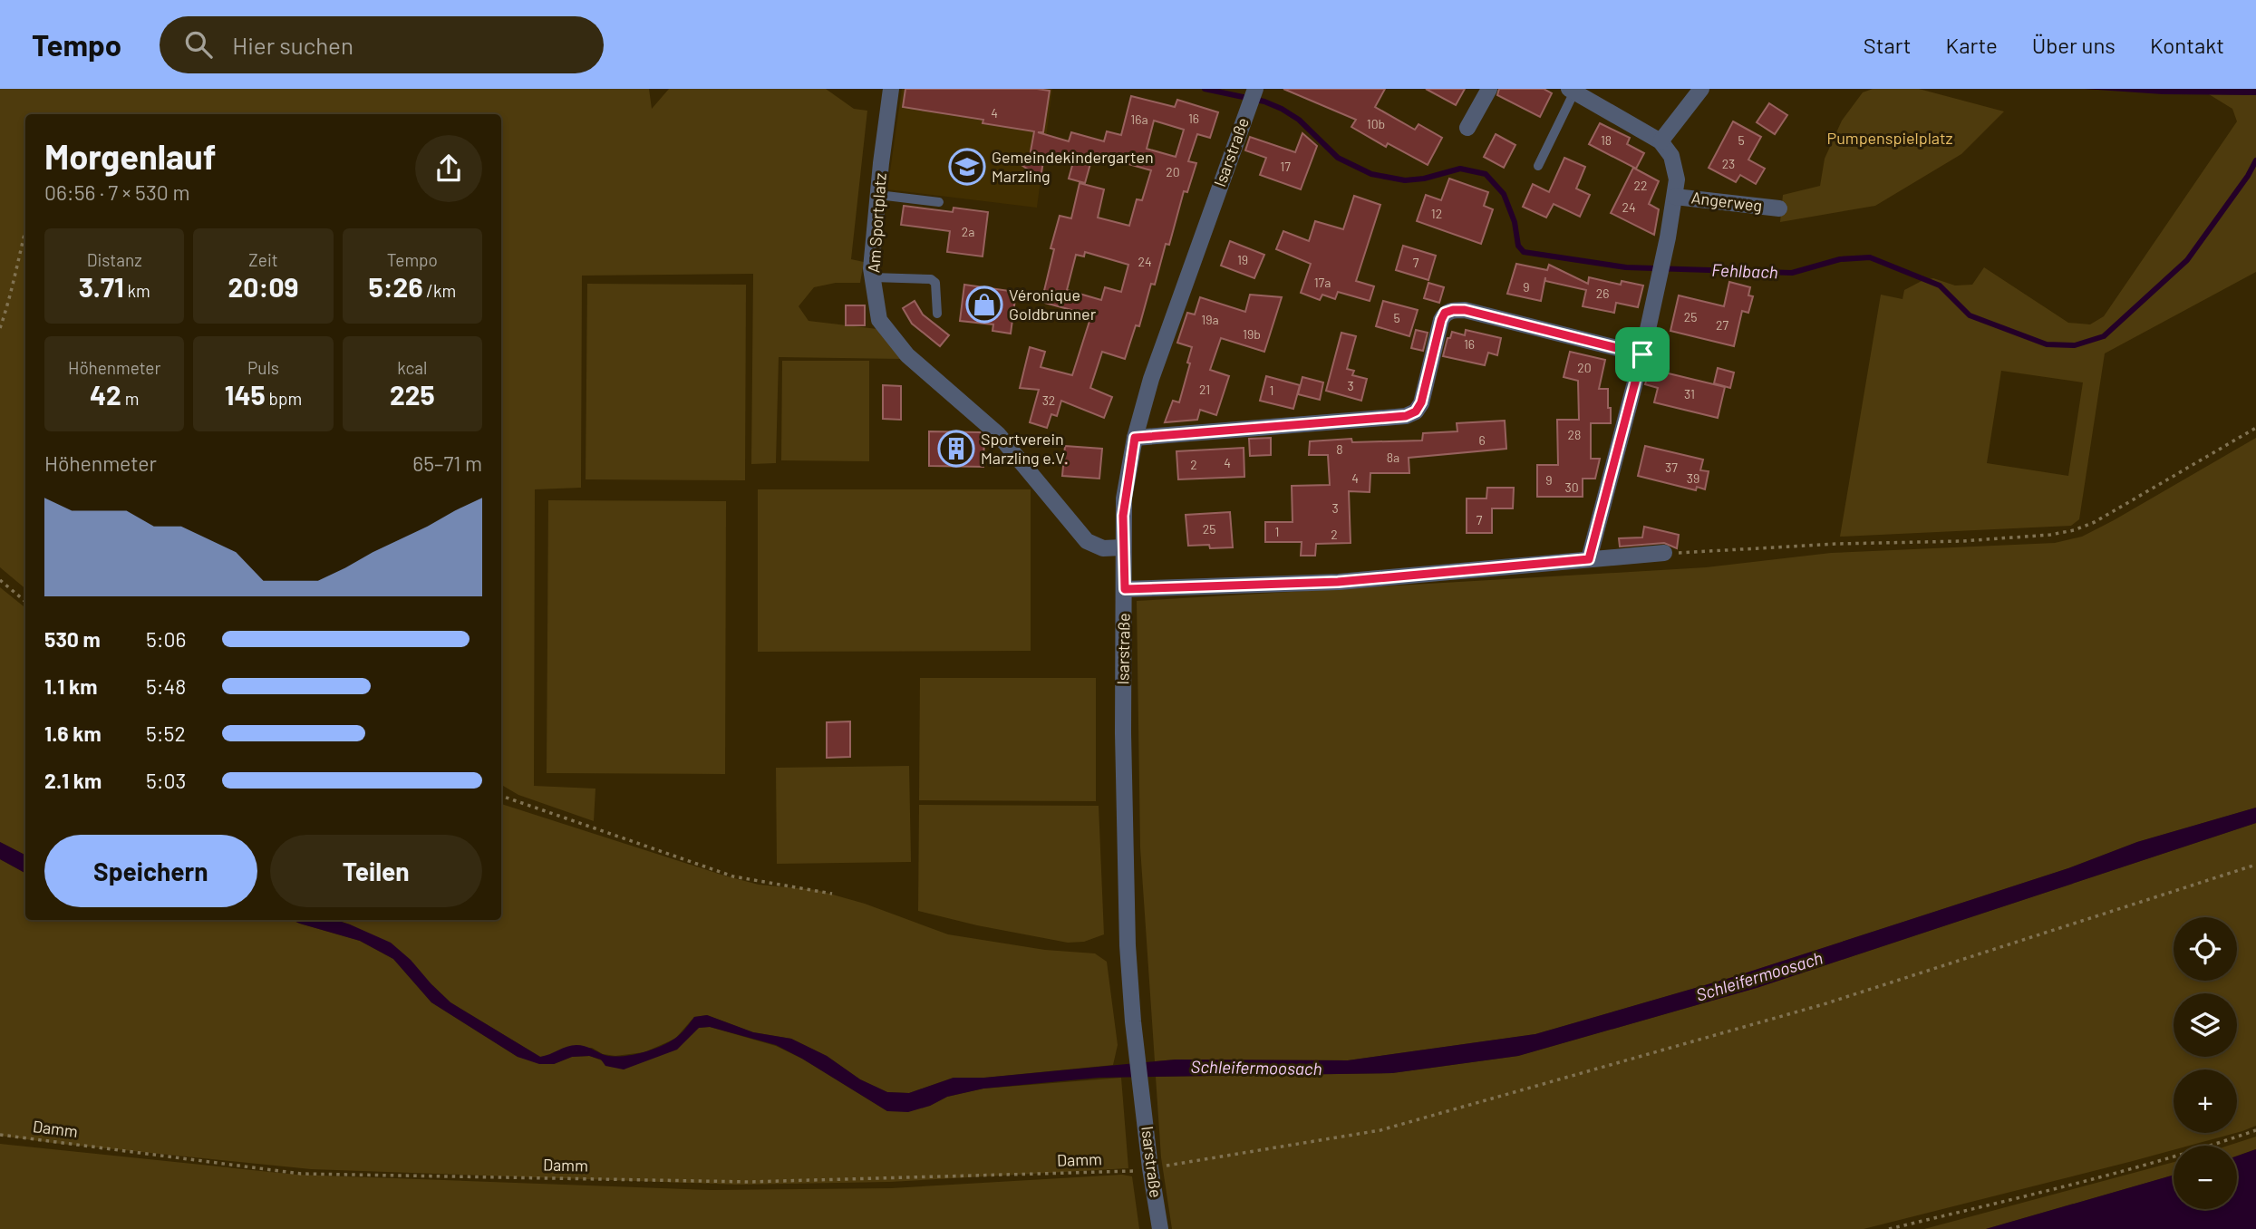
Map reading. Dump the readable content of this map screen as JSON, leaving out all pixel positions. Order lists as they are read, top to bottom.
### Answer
{
  "streets": {
    "street": ["Isarstraße", "Angerweg", "Am Sportplatz"],
    "path": ["Damm"]
  },
  "crossings": [
    ["Isarstraße", "Am Sportplatz"]
  ],
  "water": ["Fehlbach", "Schleifermoosach"],
  "parks": ["Pumpenspielplatz"],
  "places": {
    "school or university": ["Gemeindekindergarten Marzling"],
    "shop": ["Véronique Goldbrunner"],
    "building": ["Sportverein Marzling e.V."]
  },
  "house_numbers": [
    "4",
    "16",
    "16a",
    "10b",
    "18",
    "5",
    "23",
    "17",
    "20",
    "22",
    "24",
    "12",
    "2a",
    "19",
    "24",
    "7",
    "17a",
    "9",
    "26",
    "25",
    "5",
    "19a",
    "27",
    "19b",
    "16",
    "20",
    "3",
    "21",
    "1",
    "31",
    "32",
    "28",
    "6",
    "8",
    "8a",
    "4",
    "2",
    "37",
    "4",
    "39",
    "9",
    "30",
    "3",
    "7",
    "25",
    "1",
    "2"
  ],
  "page": {
    "header": "Tempo",
    "search": "Hier suchen",
    "nav": [
      "Start",
      "Karte",
      "Über uns",
      "Kontakt"
    ],
    "heading": ["Morgenlauf", "06:56 · 7 × 530 m"],
    "stats": [
      ["Distanz", "3.71 km"],
      ["Zeit", "20:09"],
      ["Tempo", "5:26 /km"],
      ["Höhenmeter", "42 m"],
      ["Puls", "145 bpm"],
      ["kcal", "225"]
    ],
    "chart": ["Höhenmeter", "65–71 m"],
    "list": [
      {
        "name": "530 m",
        "note": "5:06"
      },
      {
        "name": "1.1 km",
        "note": "5:48"
      },
      {
        "name": "1.6 km",
        "note": "5:52"
      },
      {
        "name": "2.1 km",
        "note": "5:03"
      }
    ],
    "buttons": ["Speichern", "Teilen"],
    "map_buttons": ["+", "−"]
  }
}
